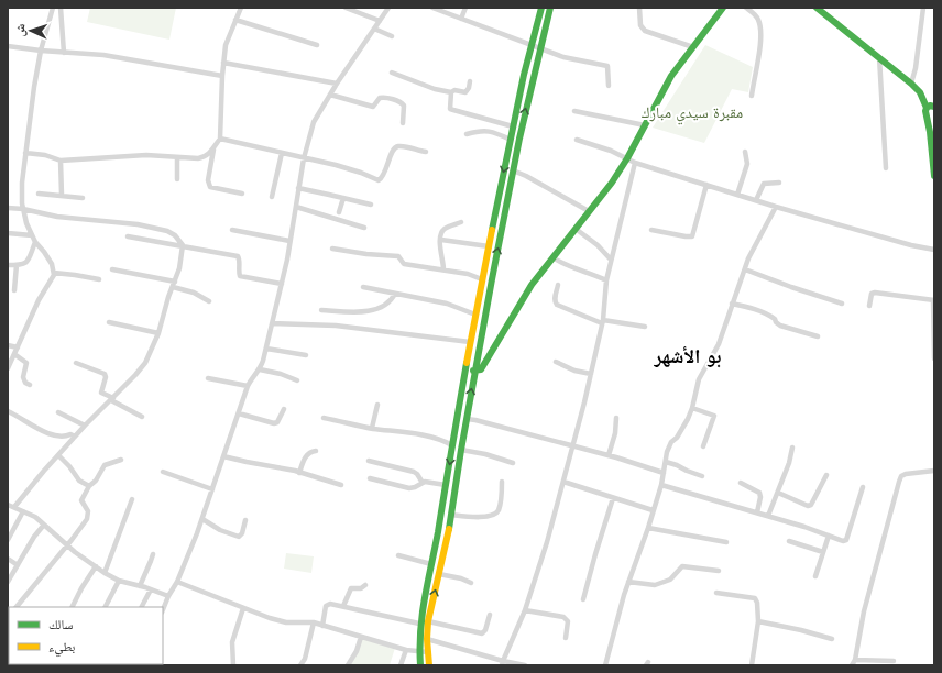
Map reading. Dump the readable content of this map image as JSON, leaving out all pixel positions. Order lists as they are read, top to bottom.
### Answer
{
  "districts": ["بو الأشهر"],
  "parks": ["مقبرة سيدي مبارك"],
  "legend": ["سالك", "بطيء"],
  "north": "left"
}
